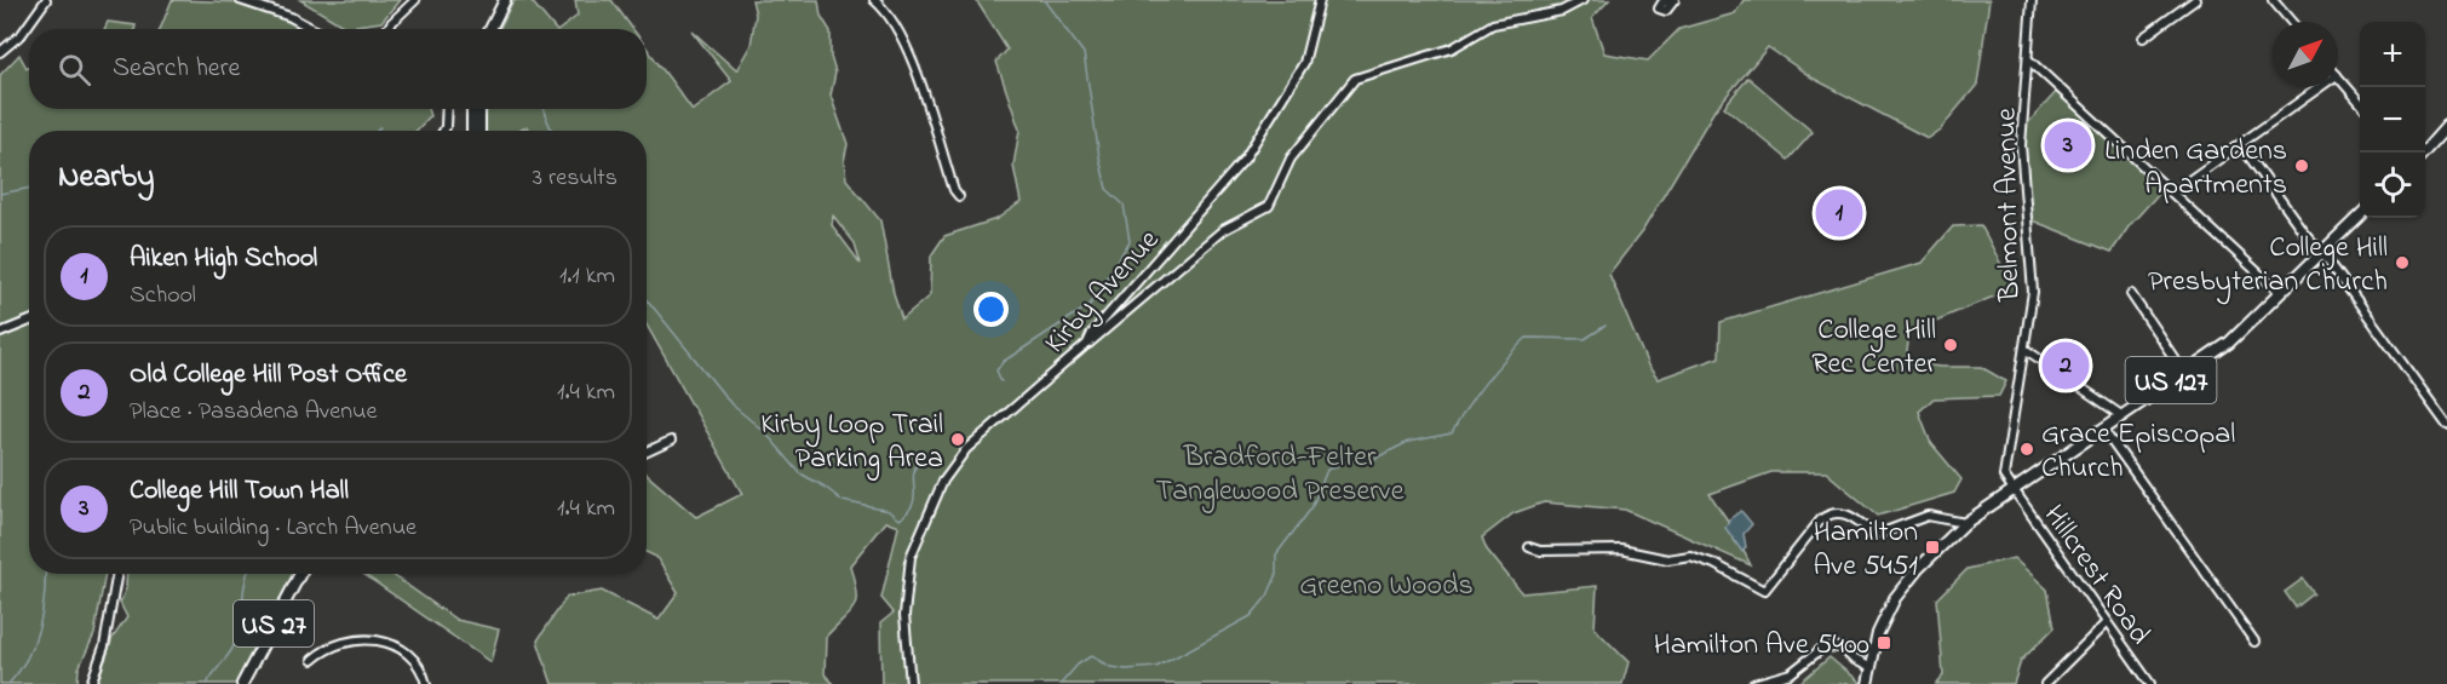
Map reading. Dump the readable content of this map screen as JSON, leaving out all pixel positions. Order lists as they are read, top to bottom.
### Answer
{
  "streets": {
    "main road": ["US 127", "US 27"],
    "street": ["Belmont Avenue", "Kirby Avenue", "Hillcrest Road"]
  },
  "crossings": [
    ["Belmont Avenue", "US 127"],
    ["Belmont Avenue", "Hillcrest Road"],
    ["US 127", "Hillcrest Road"]
  ],
  "parks": ["Bradford-Felter Tanglewood Preserve", "Greeno Woods"],
  "places": {
    "other": [
      "Linden Gardens Apartments",
      "College Hill Presbyterian Church",
      "College Hill Rec Center",
      "Kirby Loop Trail Parking Area",
      "Grace Episcopal Church"
    ],
    "transit": ["Hamilton Ave 5451", "Hamilton Ave 5400"]
  },
  "north": "top right",
  "page": {
    "map_buttons": ["+", "−"],
    "search": "Search here",
    "pins": ["3", "1", "2"],
    "heading": ["Nearby", "3 results"],
    "list": [
      {
        "mark": "1",
        "name": "Aiken High School",
        "note": "School",
        "value": "1.1 km"
      },
      {
        "mark": "2",
        "name": "Old College Hill Post Office",
        "note": "Place · Pasadena Avenue",
        "value": "1.4 km"
      },
      {
        "mark": "3",
        "name": "College Hill Town Hall",
        "note": "Public building · Larch Avenue",
        "value": "1.4 km"
      }
    ]
  }
}
